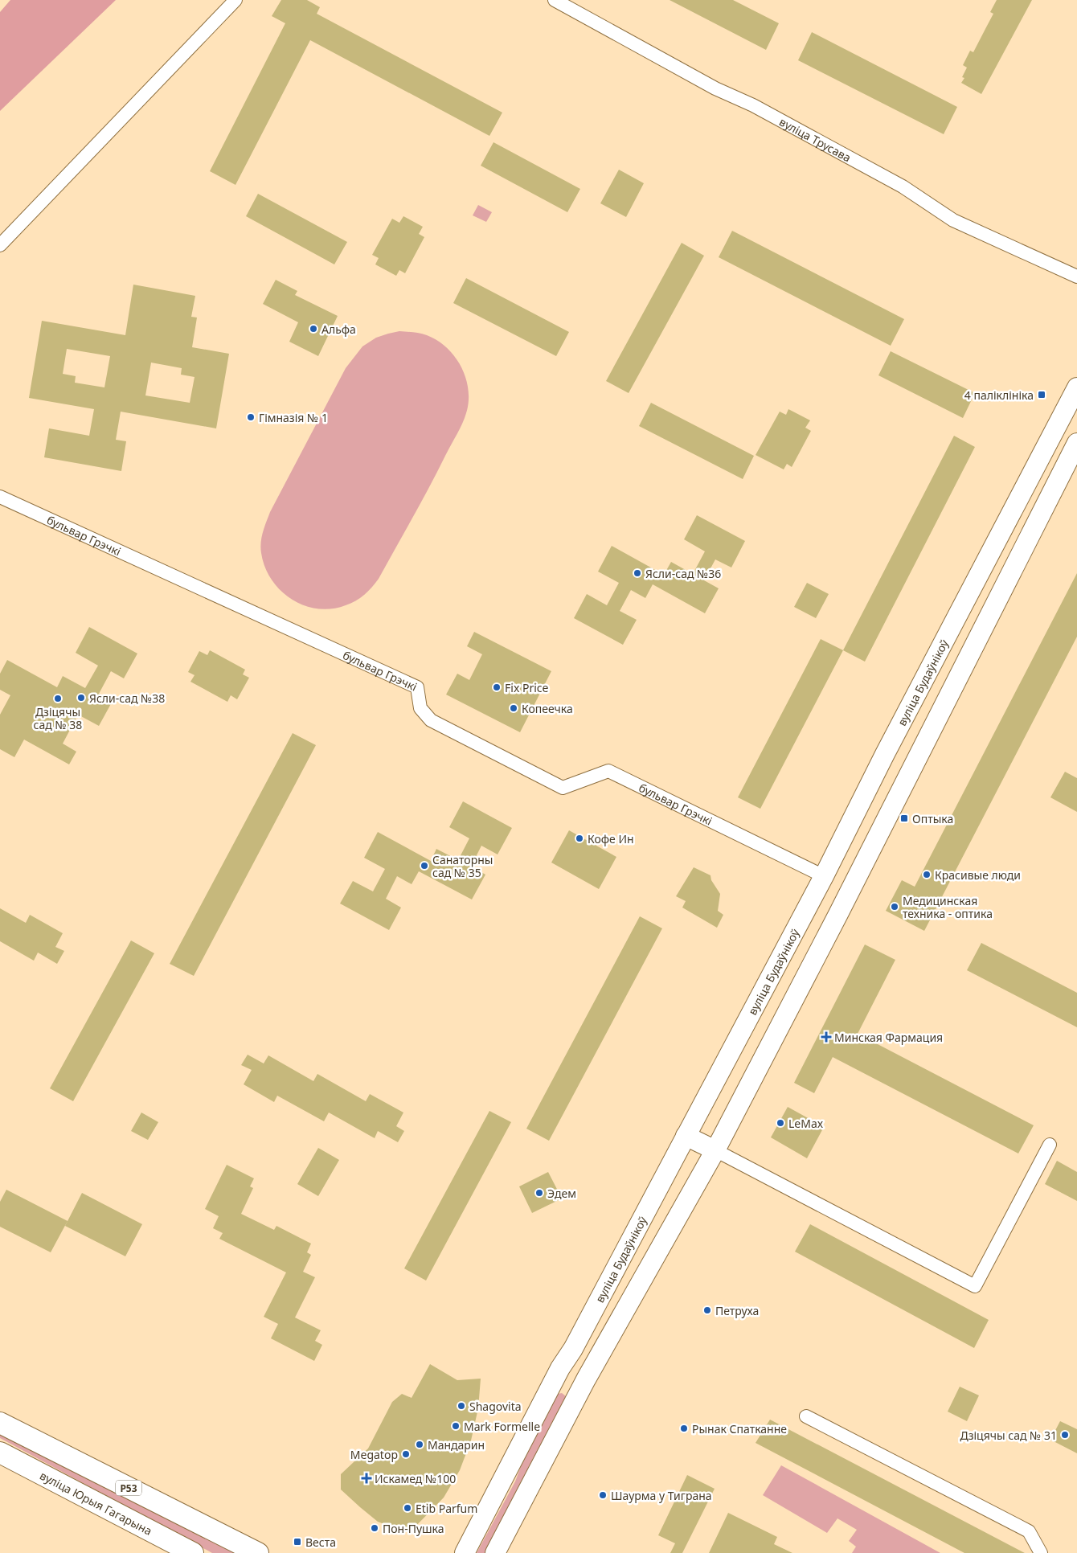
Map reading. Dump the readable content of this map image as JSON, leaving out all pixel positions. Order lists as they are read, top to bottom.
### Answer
{
  "streets": {
    "main road": ["Р53", "вуліца Юрыя Гагарына"],
    "street": ["вуліца Трусава", "бульвар Грэчкі", "вуліца Будаўнікоў"]
  },
  "crossings": [
    ["бульвар Грэчкі", "вуліца Будаўнікоў"]
  ],
  "places": {
    "other": [
      "Альфа",
      "Гімназія № 1",
      "Ясли-сад №36",
      "Fix Price",
      "Ясли-сад №38",
      "Дзіцячы сад № 38",
      "Копеечка",
      "Кофе Ин",
      "Санаторны сад № 35",
      "Красивые люди",
      "Медицинская техника - оптика",
      "LeMax",
      "Эдем",
      "Петруха",
      "Shagovita",
      "Mark Formelle",
      "Рынак Спатканне",
      "Дзіцячы сад № 31",
      "Мандарин",
      "Megatop",
      "Шаурма у Тиграна",
      "Etib Parfum",
      "Пон-Пушка"
    ],
    "transit": ["4 паліклініка", "Оптыка", "Веста"],
    "health": ["Минская Фармация", "Искамед №100"]
  }
}
